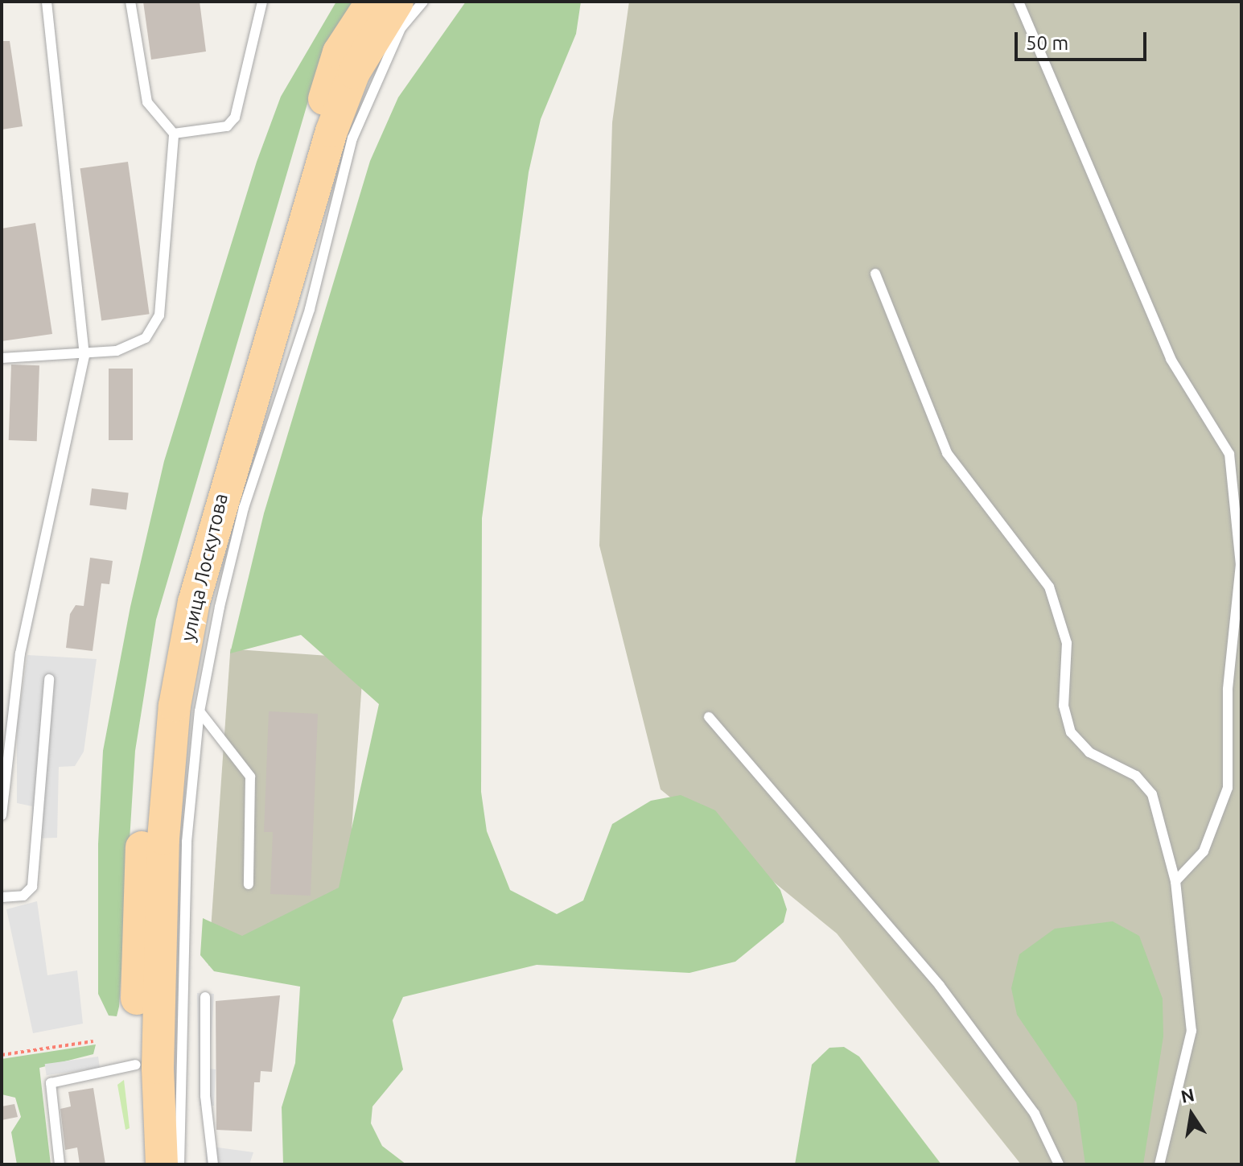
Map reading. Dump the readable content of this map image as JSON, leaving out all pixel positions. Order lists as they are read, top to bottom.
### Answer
{
  "streets": {
    "main road": ["улица Лоскутова"]
  },
  "scale_bar": "50 m",
  "north": "top"
}
